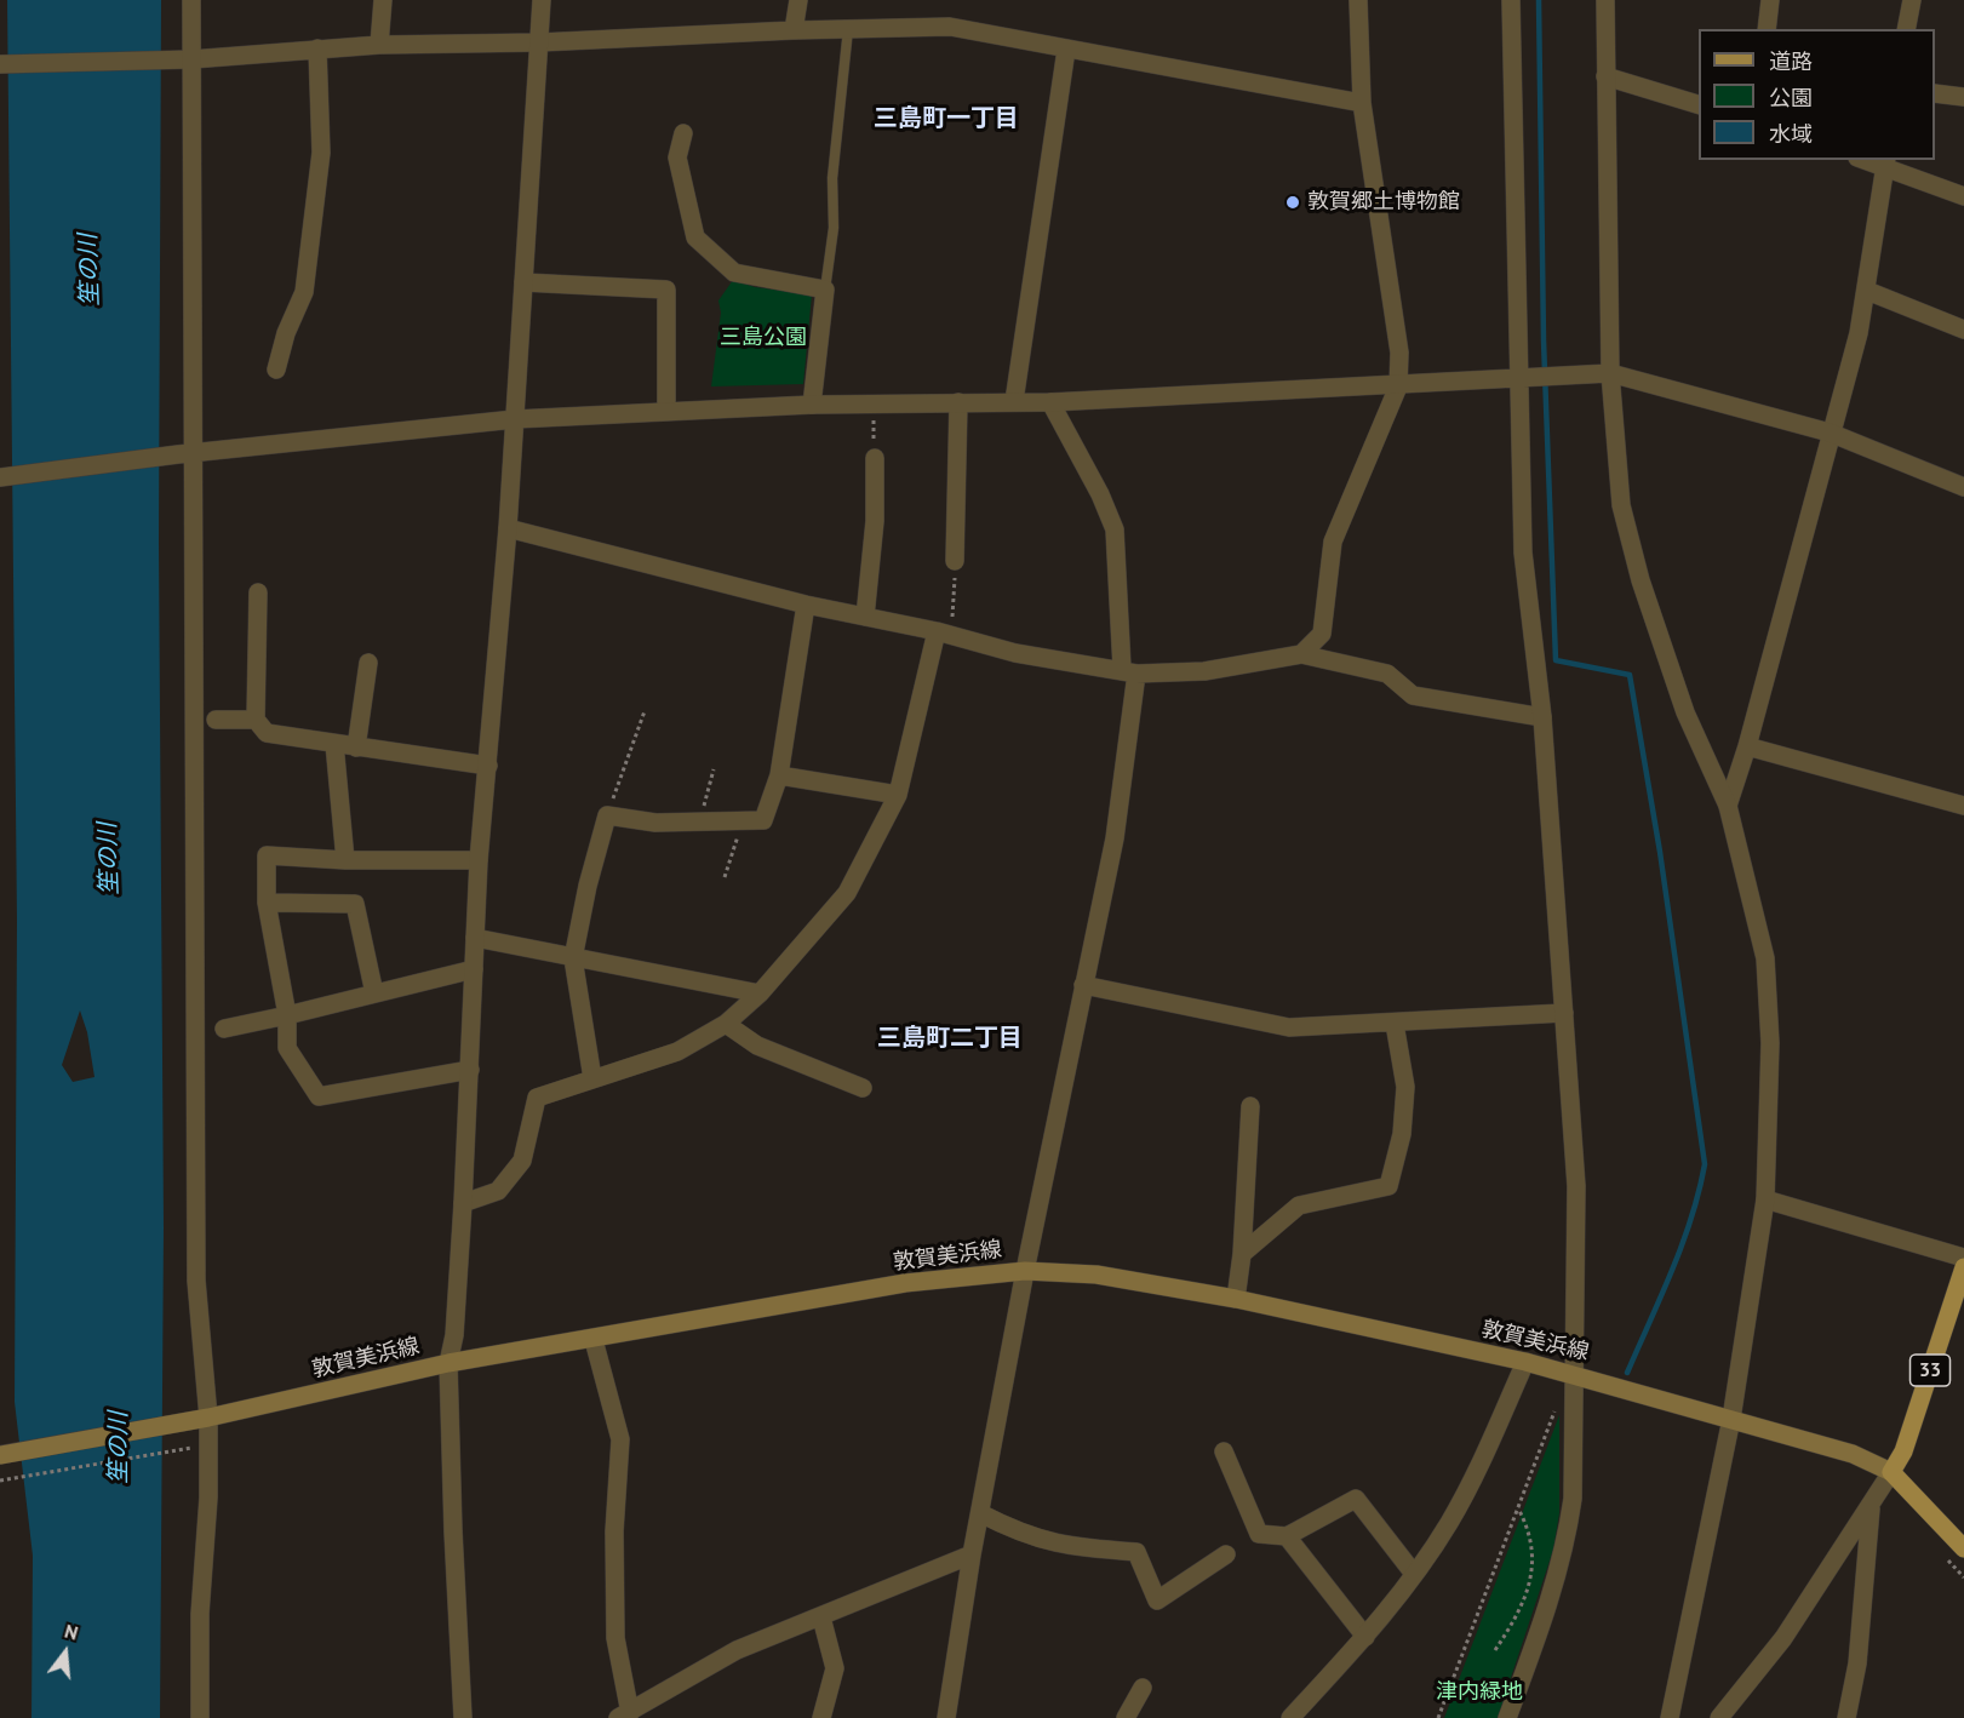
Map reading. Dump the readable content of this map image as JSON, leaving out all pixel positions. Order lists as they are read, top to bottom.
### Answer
{
  "streets": {
    "main road": ["敦賀美浜線", "33"]
  },
  "crossings": [
    ["敦賀美浜線", "33"]
  ],
  "districts": ["三島町一丁目", "三島町二丁目"],
  "water": ["笙の川"],
  "parks": ["三島公園", "津内緑地"],
  "places": ["敦賀郷土博物館"],
  "legend": ["道路", "公園", "水域"],
  "north": "top"
}
